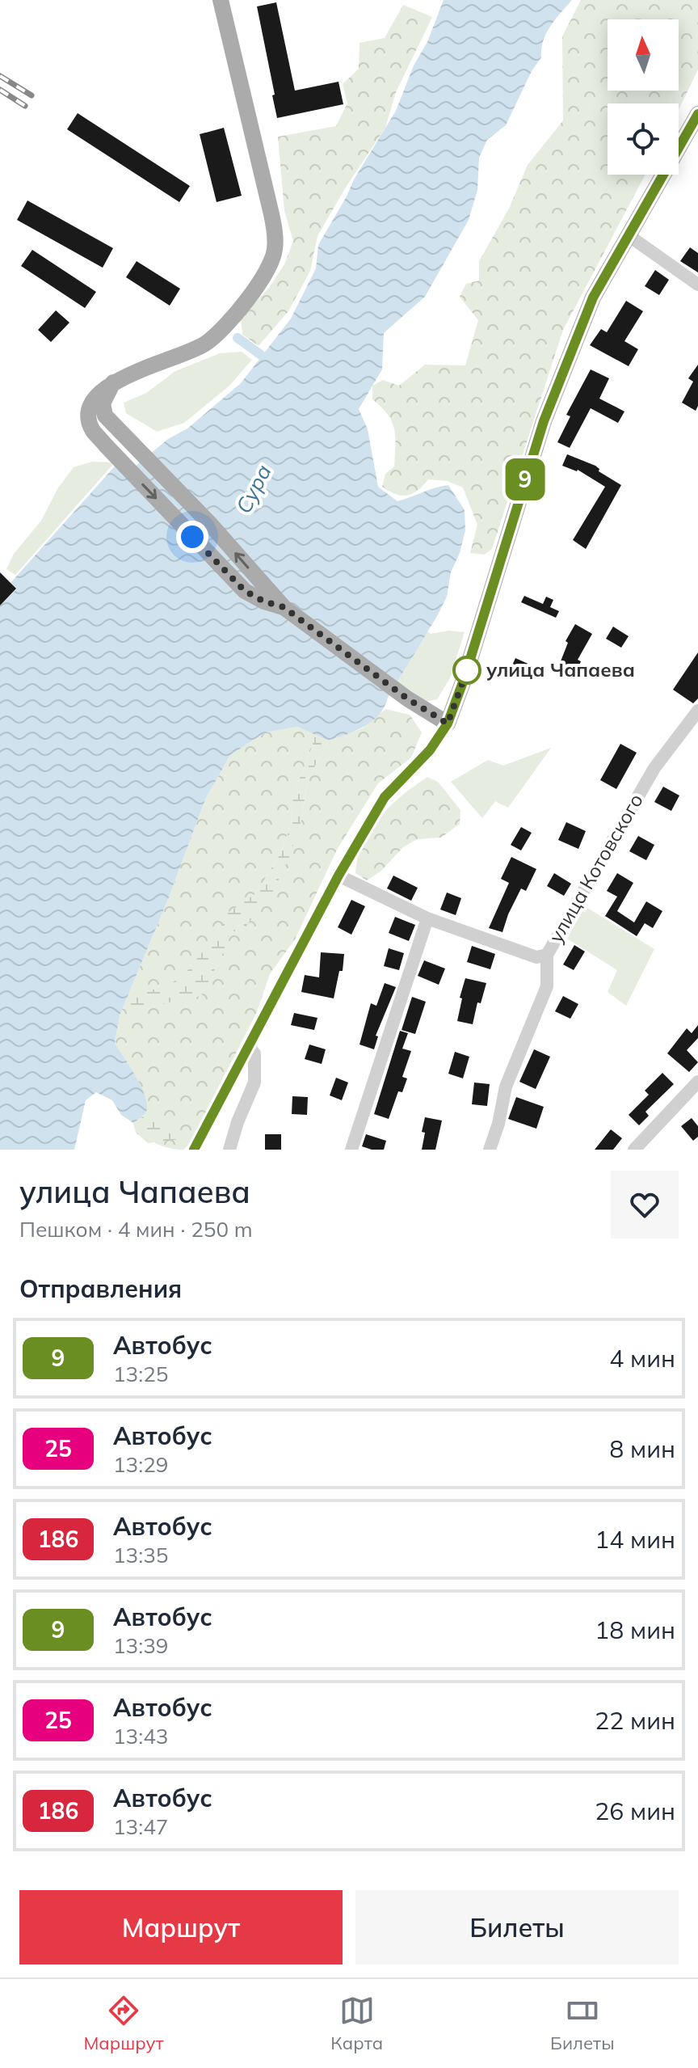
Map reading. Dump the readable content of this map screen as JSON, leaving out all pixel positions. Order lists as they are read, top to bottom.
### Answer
{
  "streets": {
    "street": ["улица Котовского"]
  },
  "water": ["Сура"],
  "places": ["улица Чапаева"],
  "lines": ["bus line 9"],
  "north": "top",
  "page": {
    "on_map": "9",
    "heading": [
      ["улица Чапаева", "Пешком · 4 мин · 250 m"],
      "Отправления"
    ],
    "list": [
      {
        "mark": "9",
        "name": "Автобус",
        "note": "13:25",
        "value": "4 мин"
      },
      {
        "mark": "25",
        "name": "Автобус",
        "note": "13:29",
        "value": "8 мин"
      },
      {
        "mark": "186",
        "name": "Автобус",
        "note": "13:35",
        "value": "14 мин"
      },
      {
        "mark": "9",
        "name": "Автобус",
        "note": "13:39",
        "value": "18 мин"
      },
      {
        "mark": "25",
        "name": "Автобус",
        "note": "13:43",
        "value": "22 мин"
      },
      {
        "mark": "186",
        "name": "Автобус",
        "note": "13:47",
        "value": "26 мин"
      }
    ],
    "buttons": ["Маршрут", "Билеты"],
    "tabs": ["Маршрут", "Карта", "Билеты"]
  }
}
